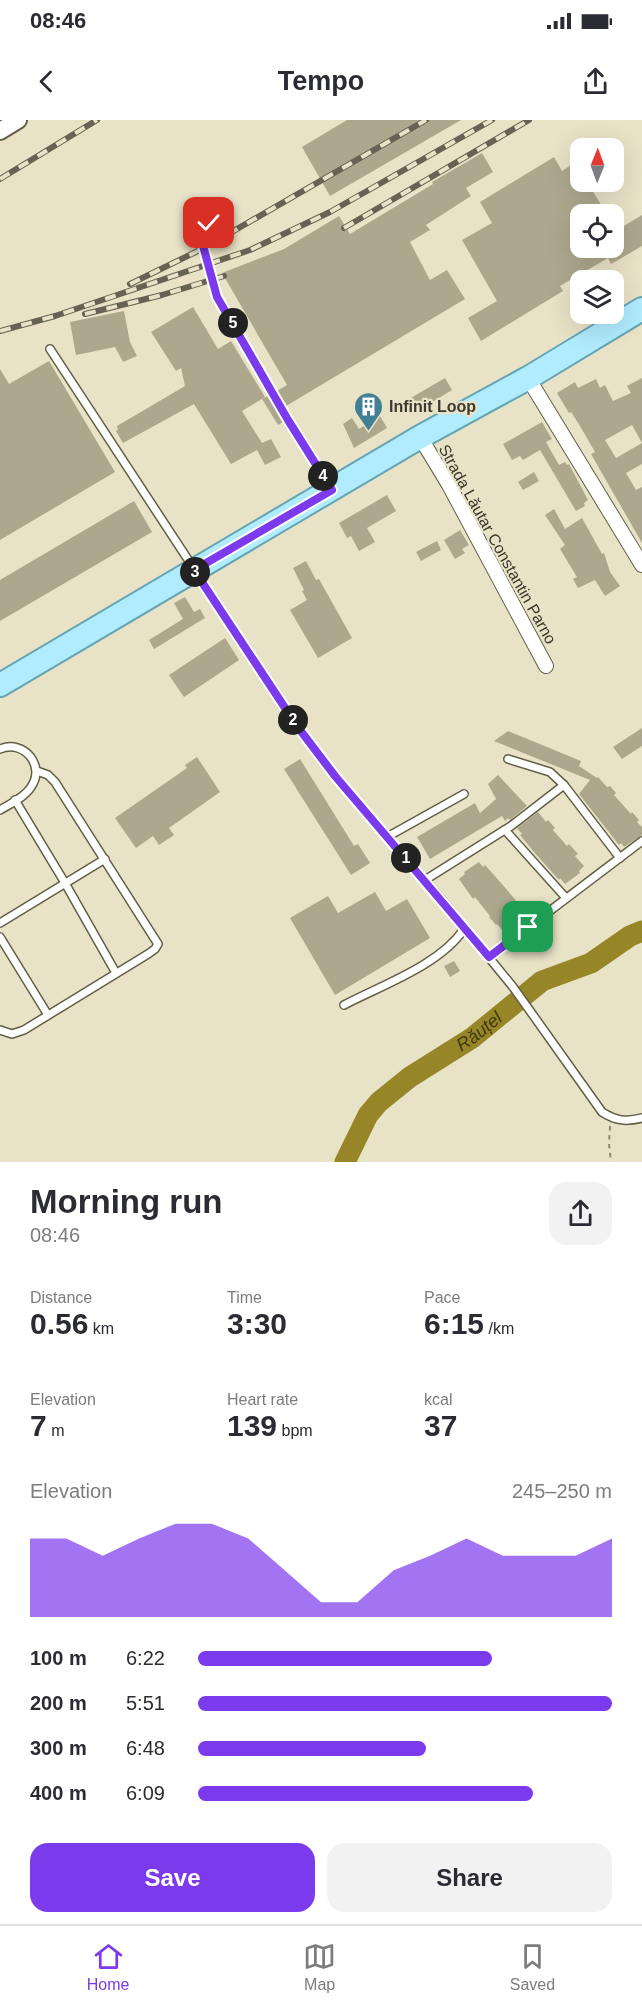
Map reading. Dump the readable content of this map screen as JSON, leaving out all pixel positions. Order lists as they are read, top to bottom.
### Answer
{
  "streets": {
    "street": ["Strada Lăutar Constantin Parno"]
  },
  "water": ["Răuțel"],
  "places": {
    "building": ["Infinit Loop"]
  },
  "north": "top",
  "page": {
    "status": "08:46",
    "header": "Tempo",
    "pins": [
      "5",
      "4",
      "3",
      "2",
      "1"
    ],
    "heading": ["Morning run", "08:46"],
    "stats": [
      ["Distance", "0.56 km"],
      ["Time", "3:30"],
      ["Pace", "6:15 /km"],
      ["Elevation", "7 m"],
      ["Heart rate", "139 bpm"],
      ["kcal", "37"]
    ],
    "chart": ["Elevation", "245–250 m"],
    "list": [
      {
        "name": "100 m",
        "note": "6:22"
      },
      {
        "name": "200 m",
        "note": "5:51"
      },
      {
        "name": "300 m",
        "note": "6:48"
      },
      {
        "name": "400 m",
        "note": "6:09"
      }
    ],
    "buttons": ["Save", "Share"],
    "tabs": ["Home", "Map", "Saved"]
  }
}
